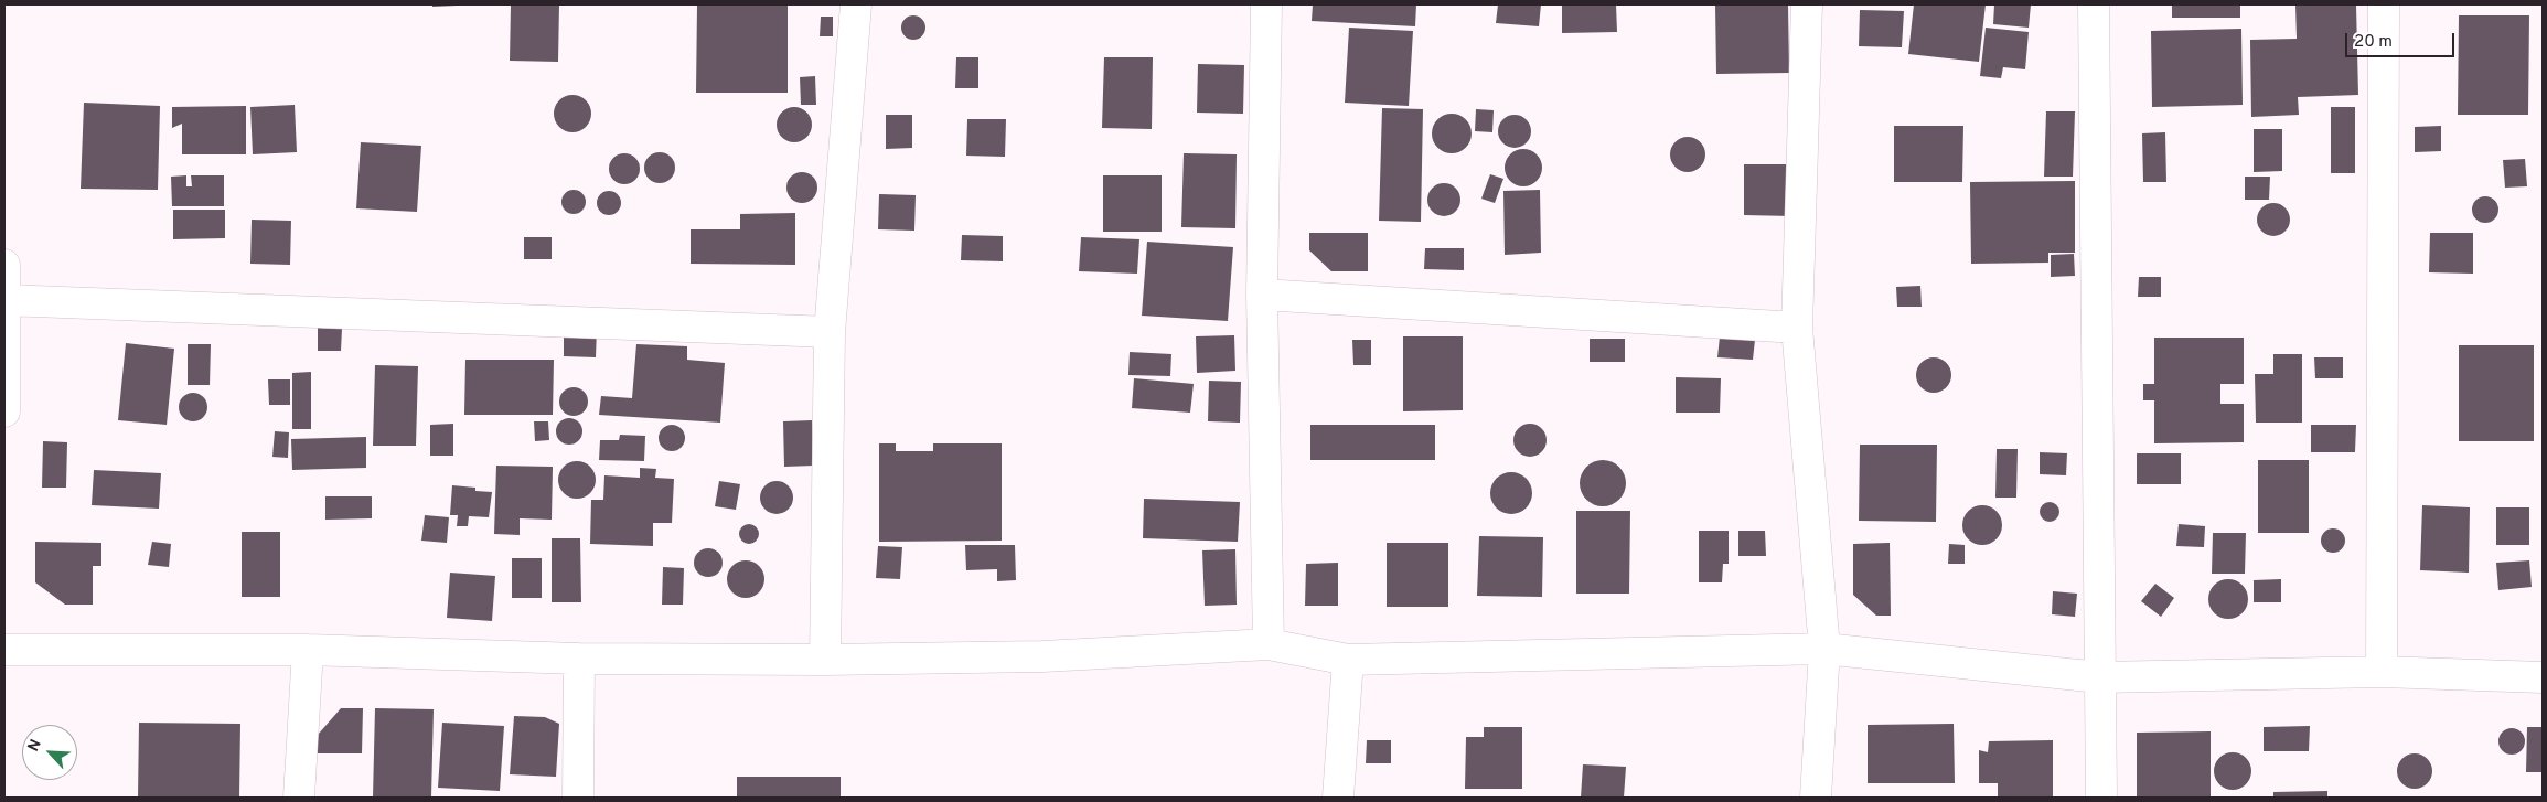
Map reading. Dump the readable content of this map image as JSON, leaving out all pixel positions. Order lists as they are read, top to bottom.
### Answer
{
  "scale_bar": "20 m",
  "north": "top left"
}
